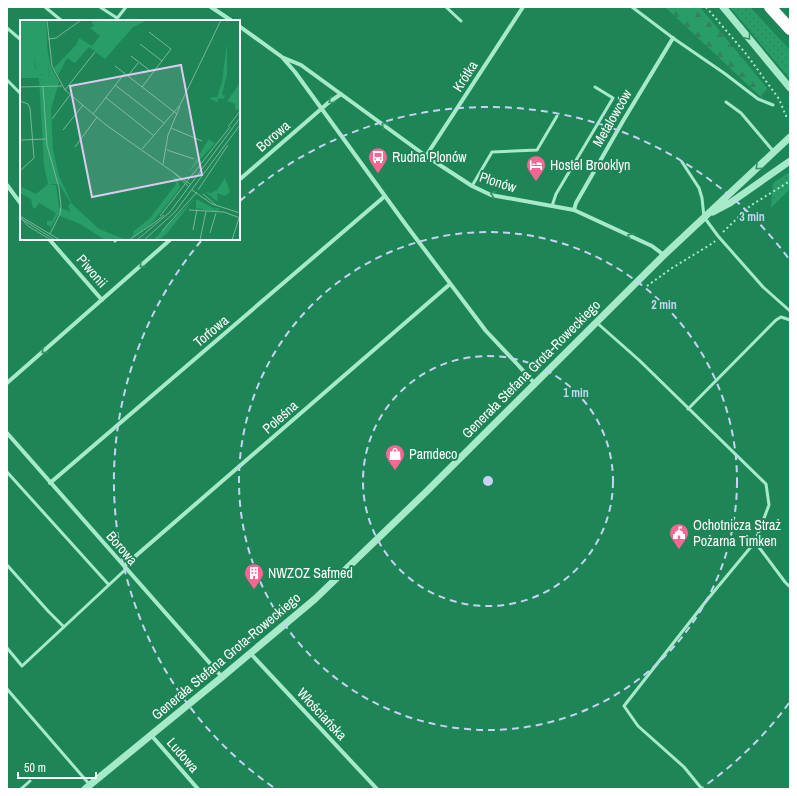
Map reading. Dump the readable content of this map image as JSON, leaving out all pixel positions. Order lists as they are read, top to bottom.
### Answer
{
  "streets": {
    "street": [
      "Krótka",
      "Metalowców",
      "Borowa",
      "Plonów",
      "Piwonii",
      "Torfowa",
      "Generała Stefana Grota-Roweckiego",
      "Poleśna",
      "Włościańska",
      "Ludowa"
    ]
  },
  "crossings": [
    ["Krótka", "Plonów"],
    ["Metalowców", "Plonów"],
    ["Borowa", "Plonów"],
    ["Borowa", "Torfowa"],
    ["Borowa", "Generała Stefana Grota-Roweckiego"],
    ["Borowa", "Poleśna"],
    ["Plonów", "Torfowa"],
    ["Plonów", "Generała Stefana Grota-Roweckiego"],
    ["Plonów", "Poleśna"],
    ["Generała Stefana Grota-Roweckiego", "Włościańska"],
    ["Generała Stefana Grota-Roweckiego", "Ludowa"]
  ],
  "places": {
    "bus stop": ["Rudna Plonów"],
    "hotel": ["Hostel Brooklyn"],
    "shop": ["Pamdeco"],
    "public building": ["Ochotnicza Straż Pożarna Timken"],
    "building": ["NWZOZ Safmed"]
  },
  "scale_bar": "50 m",
  "rings": ["3 min", "2 min", "1 min"]
}
